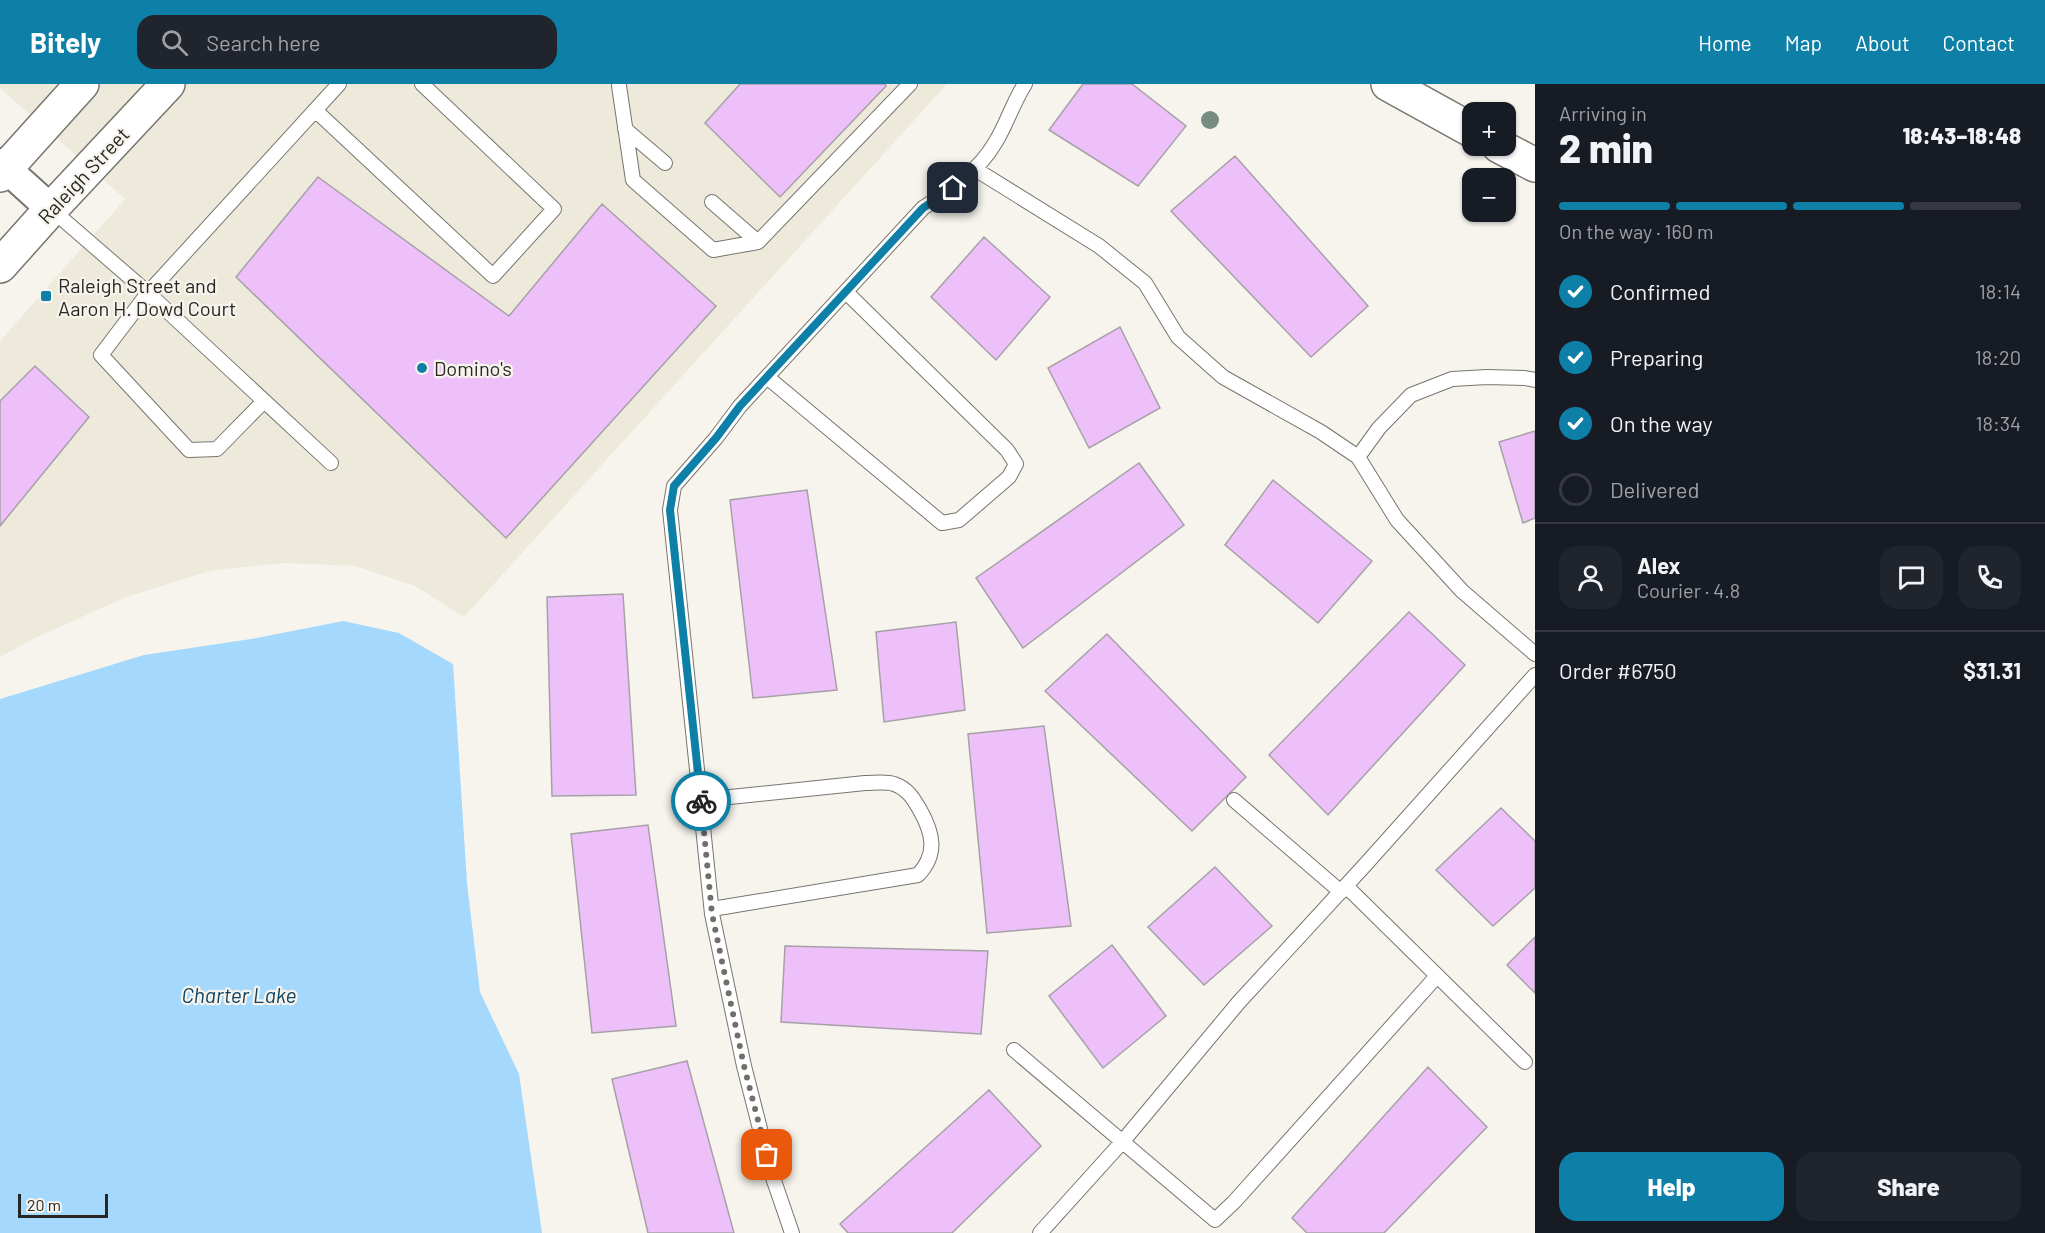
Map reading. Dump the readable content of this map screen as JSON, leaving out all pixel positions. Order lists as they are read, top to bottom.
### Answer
{
  "streets": {
    "street": ["Raleigh Street"]
  },
  "water": ["Charter Lake"],
  "places": {
    "transit": ["Raleigh Street and Aaron H. Dowd Court"],
    "other": ["Domino's"]
  },
  "scale_bar": "20 m",
  "page": {
    "header": "Bitely",
    "search": "Search here",
    "nav": [
      "Home",
      "Map",
      "About",
      "Contact"
    ],
    "heading": ["2 min", "Arriving in", "18:43–18:48"],
    "panel": [
      "Alex",
      "Courier · 4.8",
      "Order #6750",
      "$31.31"
    ],
    "map_buttons": ["+", "−"],
    "bar": "On the way · 160 m",
    "list": [
      ["Confirmed", "18:14"],
      ["Preparing", "18:20"],
      ["On the way", "18:34"],
      "Delivered"
    ],
    "buttons": ["Help", "Share"],
    "scale": "20 m"
  }
}
